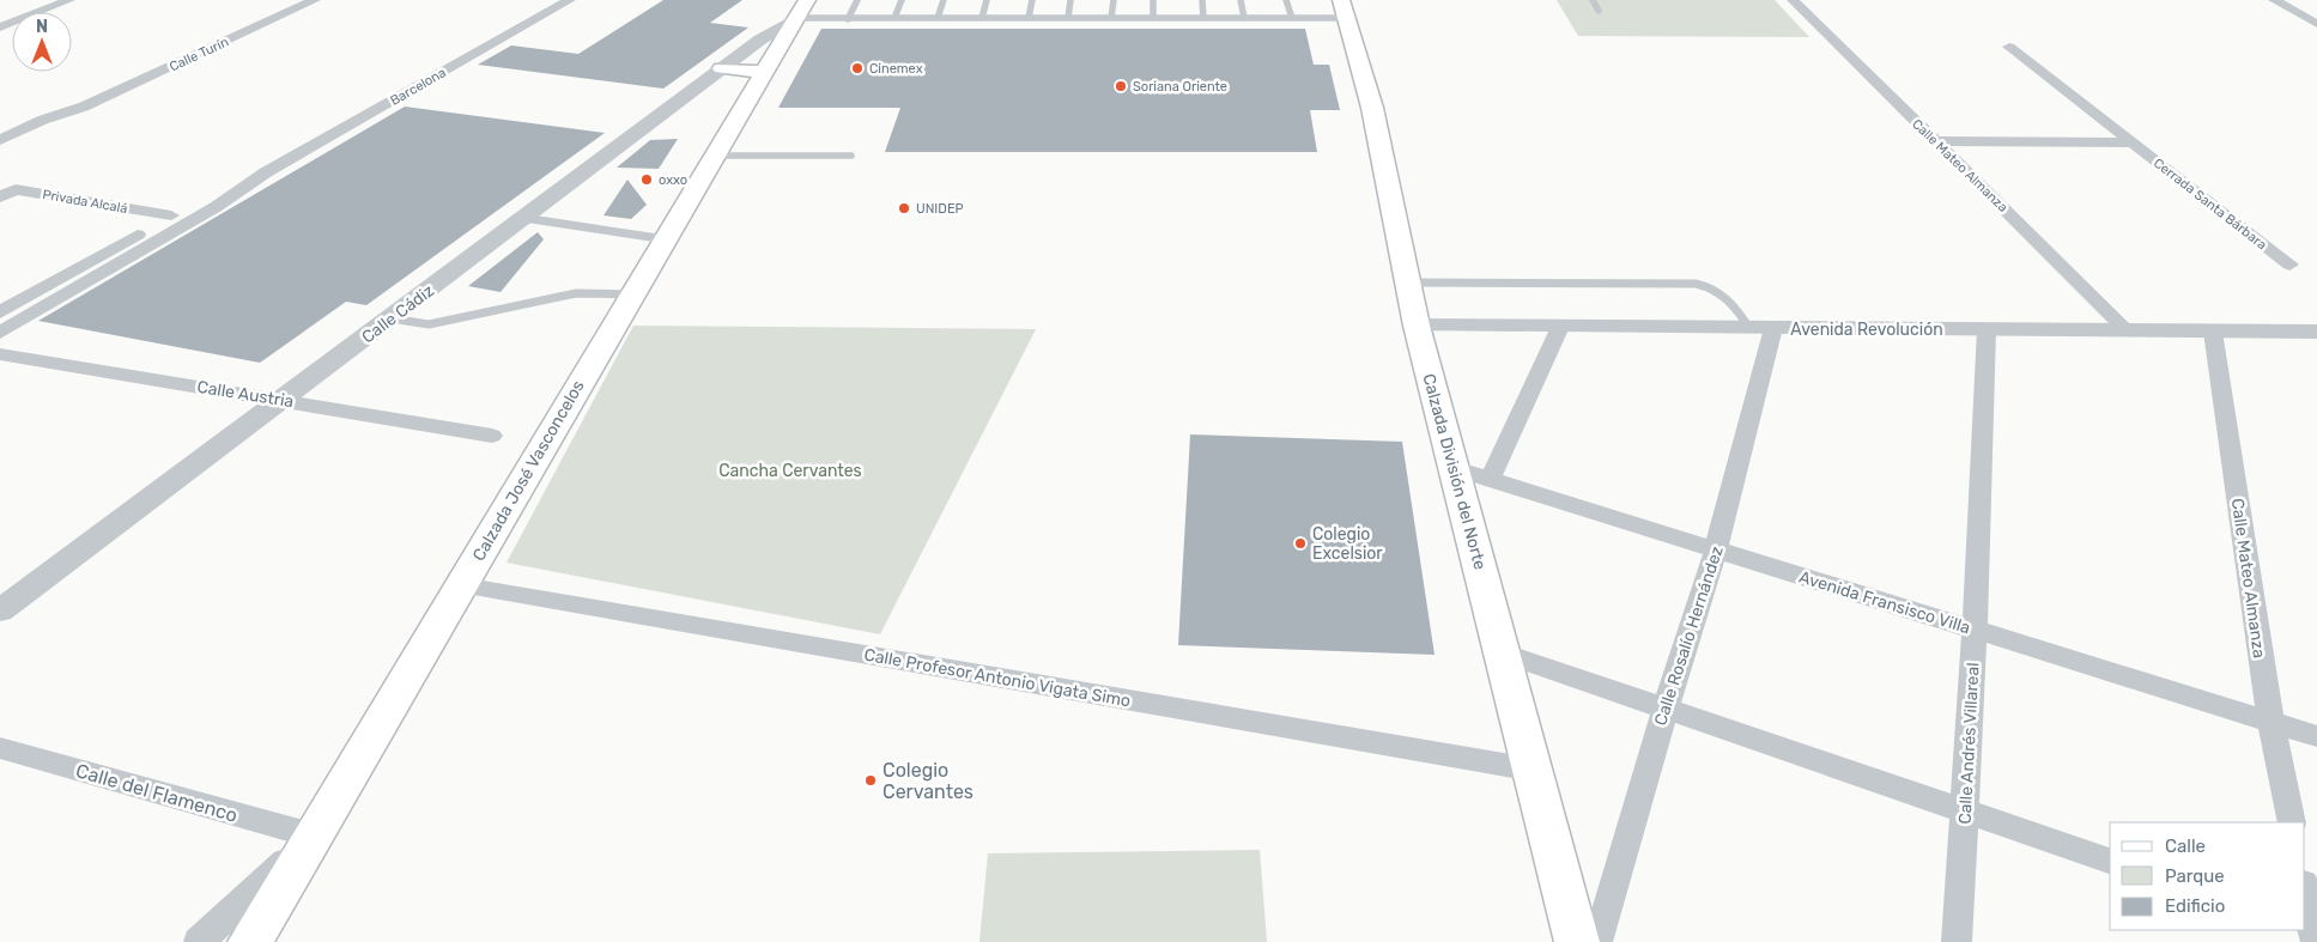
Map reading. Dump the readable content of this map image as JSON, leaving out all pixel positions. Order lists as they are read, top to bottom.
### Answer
{
  "streets": {
    "main road": ["Calzada José Vasconcelos", "Calzada División del Norte"],
    "street": [
      "Calle Turín",
      "Barcelona",
      "Calle Mateo Almanza",
      "Privada Alcalá",
      "Cerrada Santa Bárbara",
      "Calle Cádiz",
      "Avenida Revolución",
      "Calle Austria",
      "Avenida Fransisco Villa",
      "Calle Rosalío Hernández",
      "Calle Profesor Antonio Vigata Simo",
      "Calle Andrés Villareal",
      "Calle del Flamenco"
    ]
  },
  "crossings": [
    ["Barcelona", "Privada Alcalá"],
    ["Calle Mateo Almanza", "Avenida Revolución"],
    ["Calle Mateo Almanza", "Avenida Fransisco Villa"],
    ["Calle Cádiz", "Calle Austria"],
    ["Calle Cádiz", "Calzada José Vasconcelos"],
    ["Avenida Revolución", "Calzada División del Norte"],
    ["Avenida Revolución", "Calle Rosalío Hernández"],
    ["Avenida Revolución", "Calle Andrés Villareal"],
    ["Calzada José Vasconcelos", "Calle Profesor Antonio Vigata Simo"],
    ["Calzada José Vasconcelos", "Calle del Flamenco"],
    ["Calzada División del Norte", "Avenida Fransisco Villa"],
    ["Calzada División del Norte", "Calle Profesor Antonio Vigata Simo"],
    ["Avenida Fransisco Villa", "Calle Rosalío Hernández"],
    ["Avenida Fransisco Villa", "Calle Andrés Villareal"]
  ],
  "parks": ["Cancha Cervantes"],
  "places": [
    "Cinemex",
    "Soriana Oriente",
    "oxxo",
    "UNIDEP",
    "Colegio Excelsior",
    "Colegio Cervantes"
  ],
  "legend": ["Calle", "Parque", "Edificio"],
  "north": "top"
}
